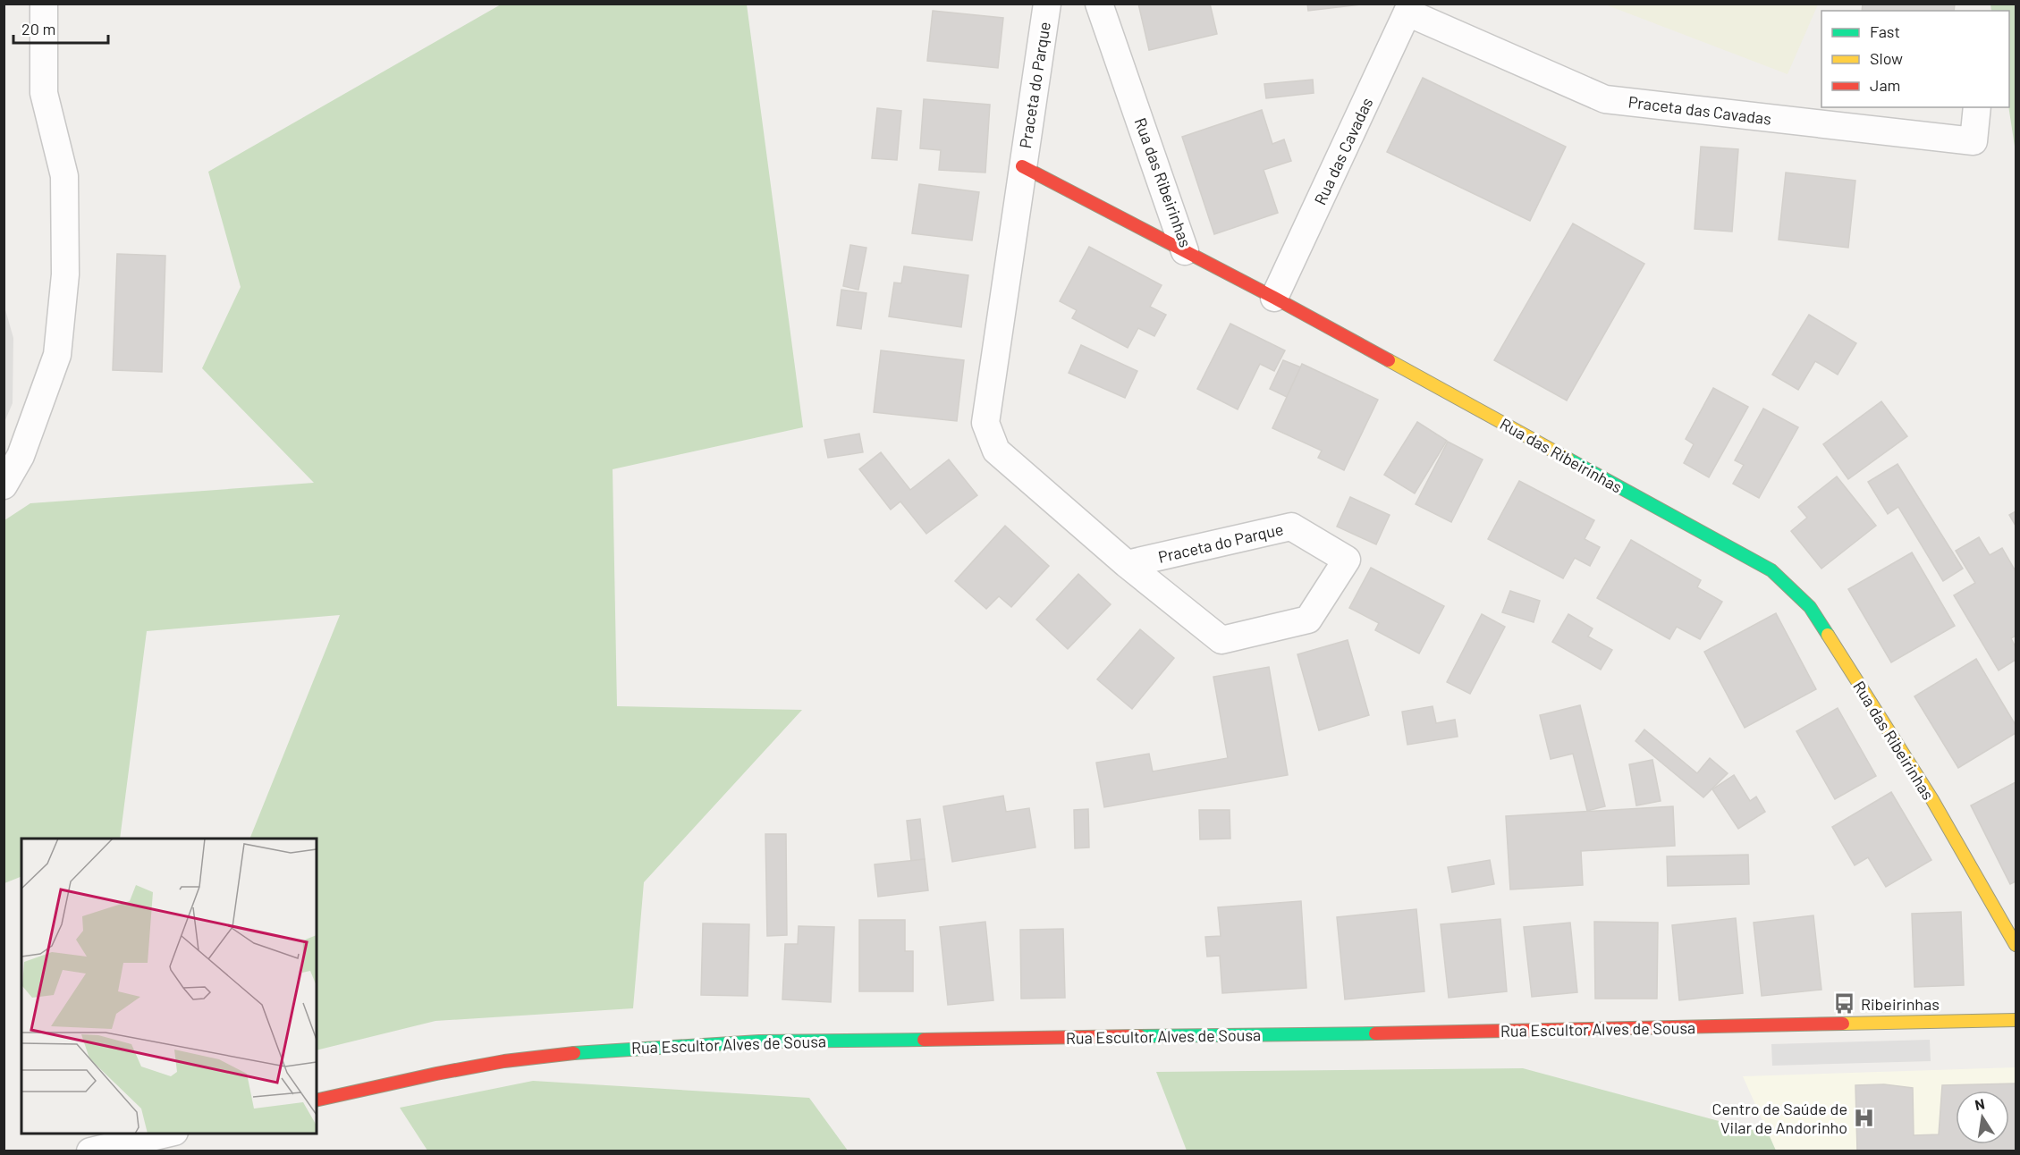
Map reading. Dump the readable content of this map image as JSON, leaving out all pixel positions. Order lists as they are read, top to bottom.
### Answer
{
  "streets": {
    "street": [
      "Praceta do Parque",
      "Praceta das Cavadas",
      "Rua das Cavadas",
      "Rua das Ribeirinhas",
      "Rua Escultor Alves de Sousa"
    ]
  },
  "crossings": [
    ["Praceta do Parque", "Rua das Ribeirinhas"],
    ["Praceta das Cavadas", "Rua das Cavadas"],
    ["Rua das Cavadas", "Rua das Ribeirinhas"]
  ],
  "places": {
    "bus stop": ["Ribeirinhas"],
    "hospital": ["Centro de Saúde de Vilar de Andorinho"]
  },
  "legend": ["Fast", "Slow", "Jam"],
  "scale_bar": "20 m",
  "north": "top"
}
